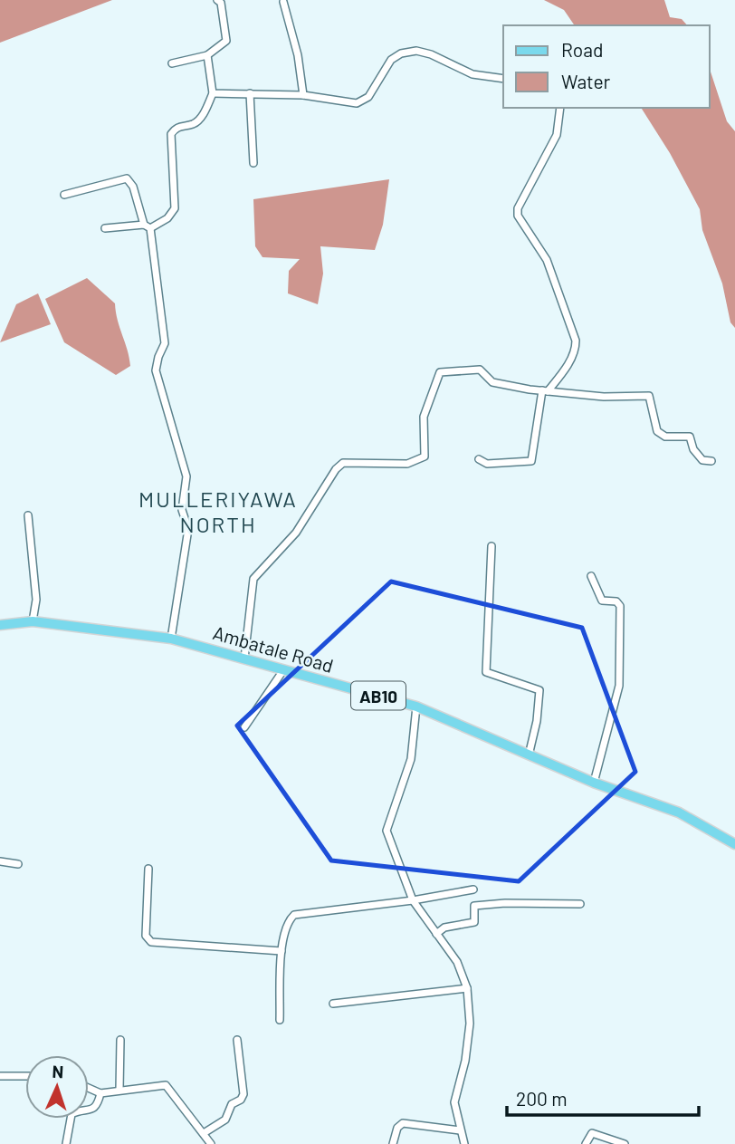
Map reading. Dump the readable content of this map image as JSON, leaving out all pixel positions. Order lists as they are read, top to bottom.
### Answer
{
  "streets": {
    "main road": ["Ambatale Road", "AB10"]
  },
  "districts": ["MULLERIYAWA NORTH"],
  "legend": ["Road", "Water"],
  "scale_bar": "200 m",
  "north": "top"
}
